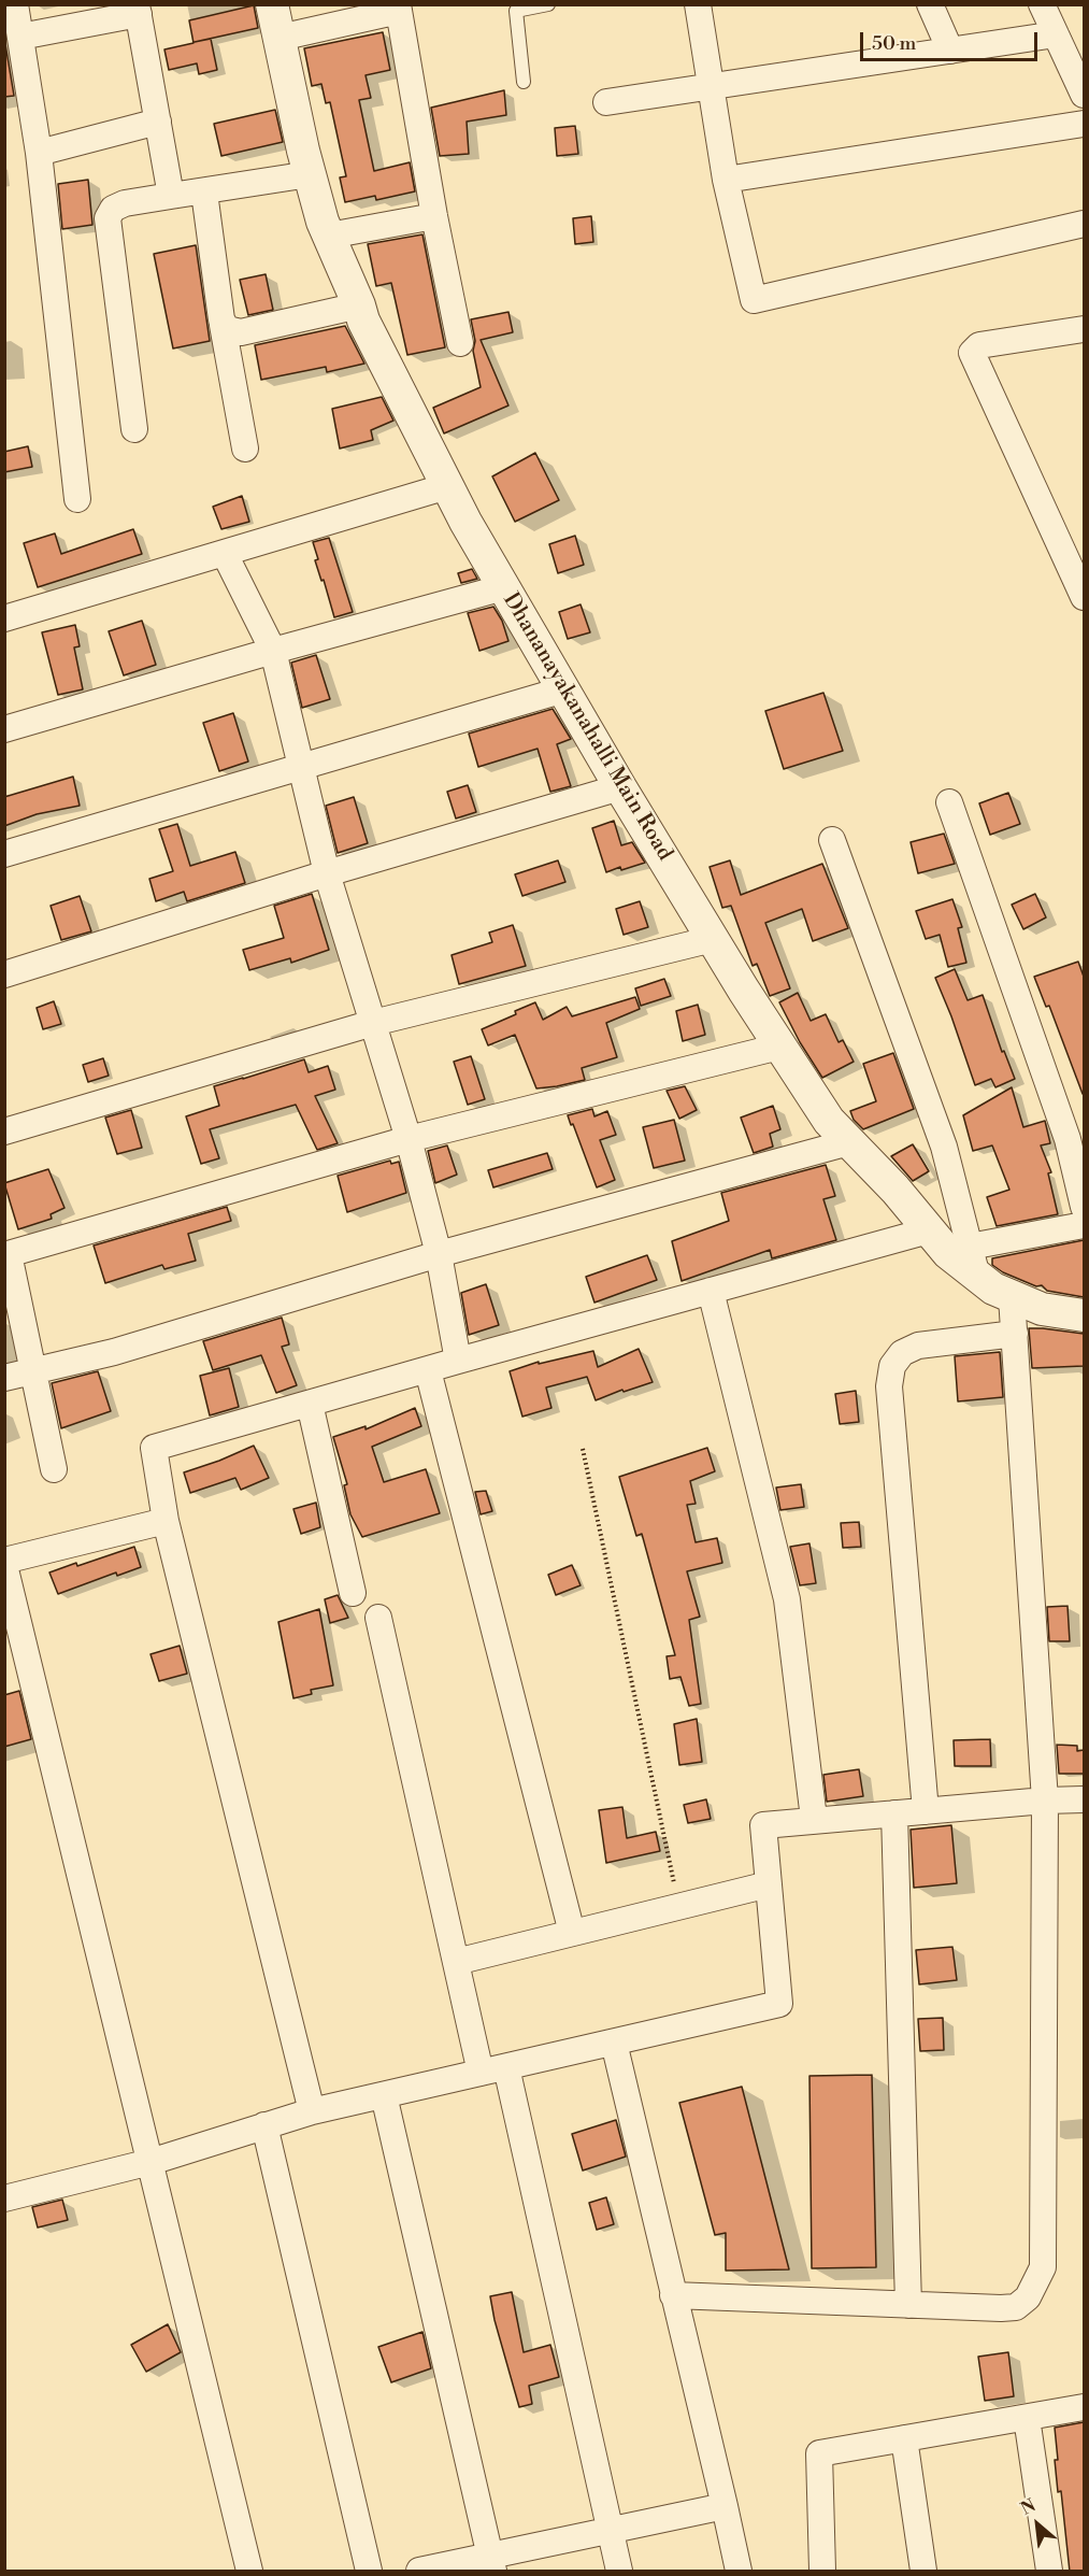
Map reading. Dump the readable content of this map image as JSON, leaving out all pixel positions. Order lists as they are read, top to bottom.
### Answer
{
  "streets": {
    "street": ["Dhananayakanahalli Main Road"]
  },
  "scale_bar": "50 m",
  "north": "top left"
}
